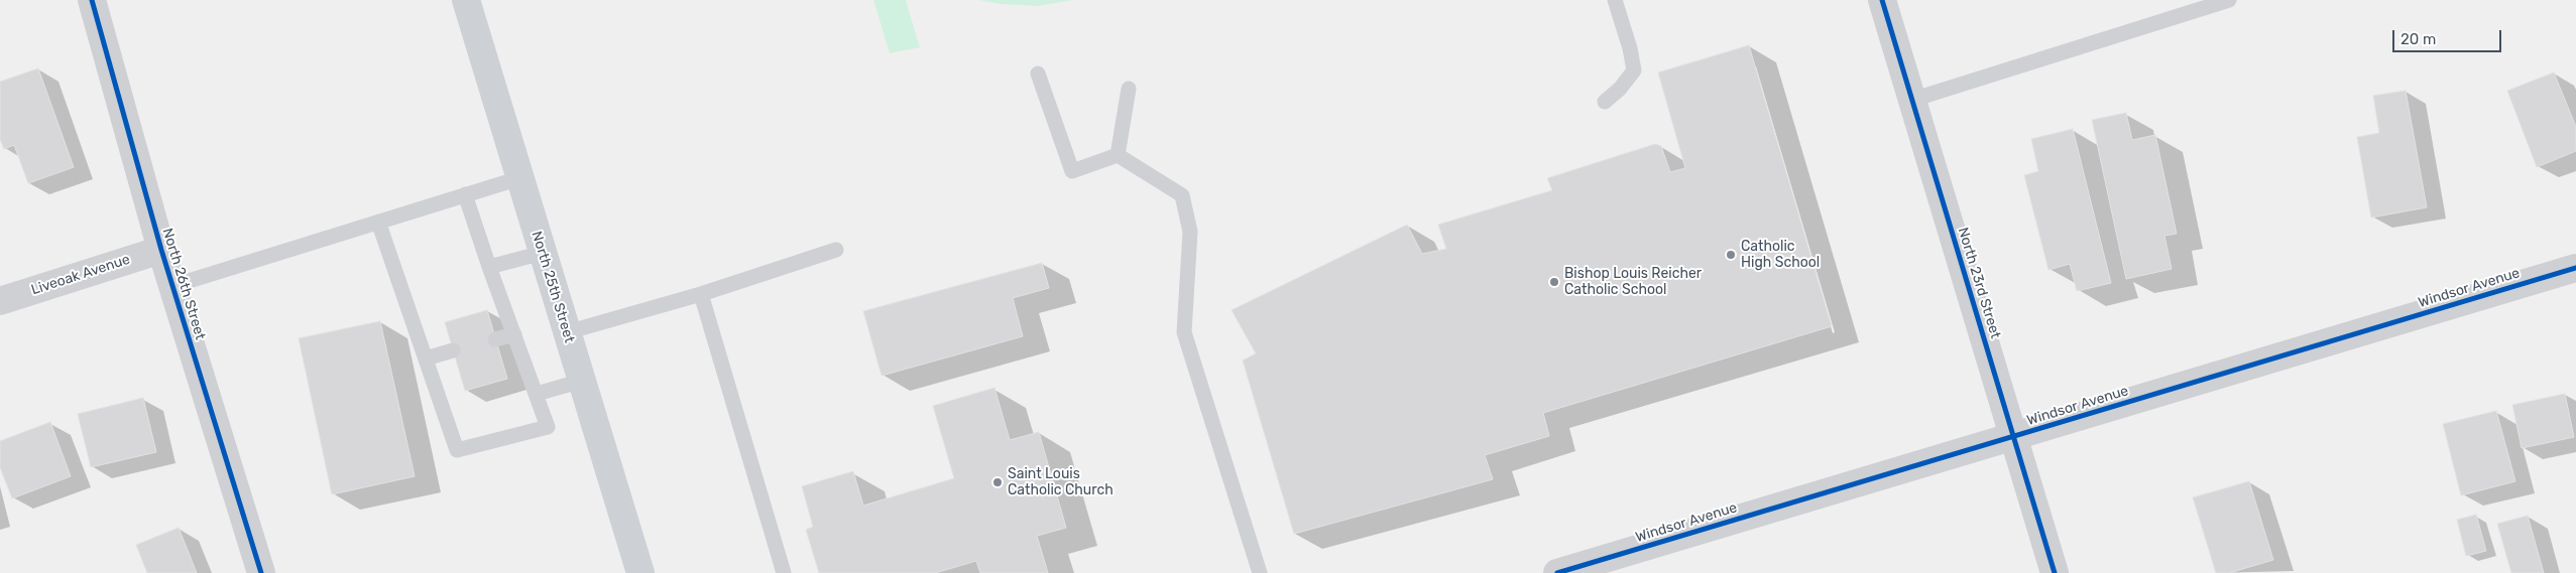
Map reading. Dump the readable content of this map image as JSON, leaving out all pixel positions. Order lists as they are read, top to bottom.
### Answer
{
  "streets": {
    "main road": ["North 25th Street"],
    "street": [
      "Liveoak Avenue",
      "North 23rd Street",
      "North 26th Street",
      "Windsor Avenue"
    ]
  },
  "crossings": [
    ["Liveoak Avenue", "North 26th Street"],
    ["North 23rd Street", "Windsor Avenue"]
  ],
  "places": ["Catholic High School", "Bishop Louis Reicher Catholic School", "Saint Louis Catholic Church"],
  "scale_bar": "20 m"
}
